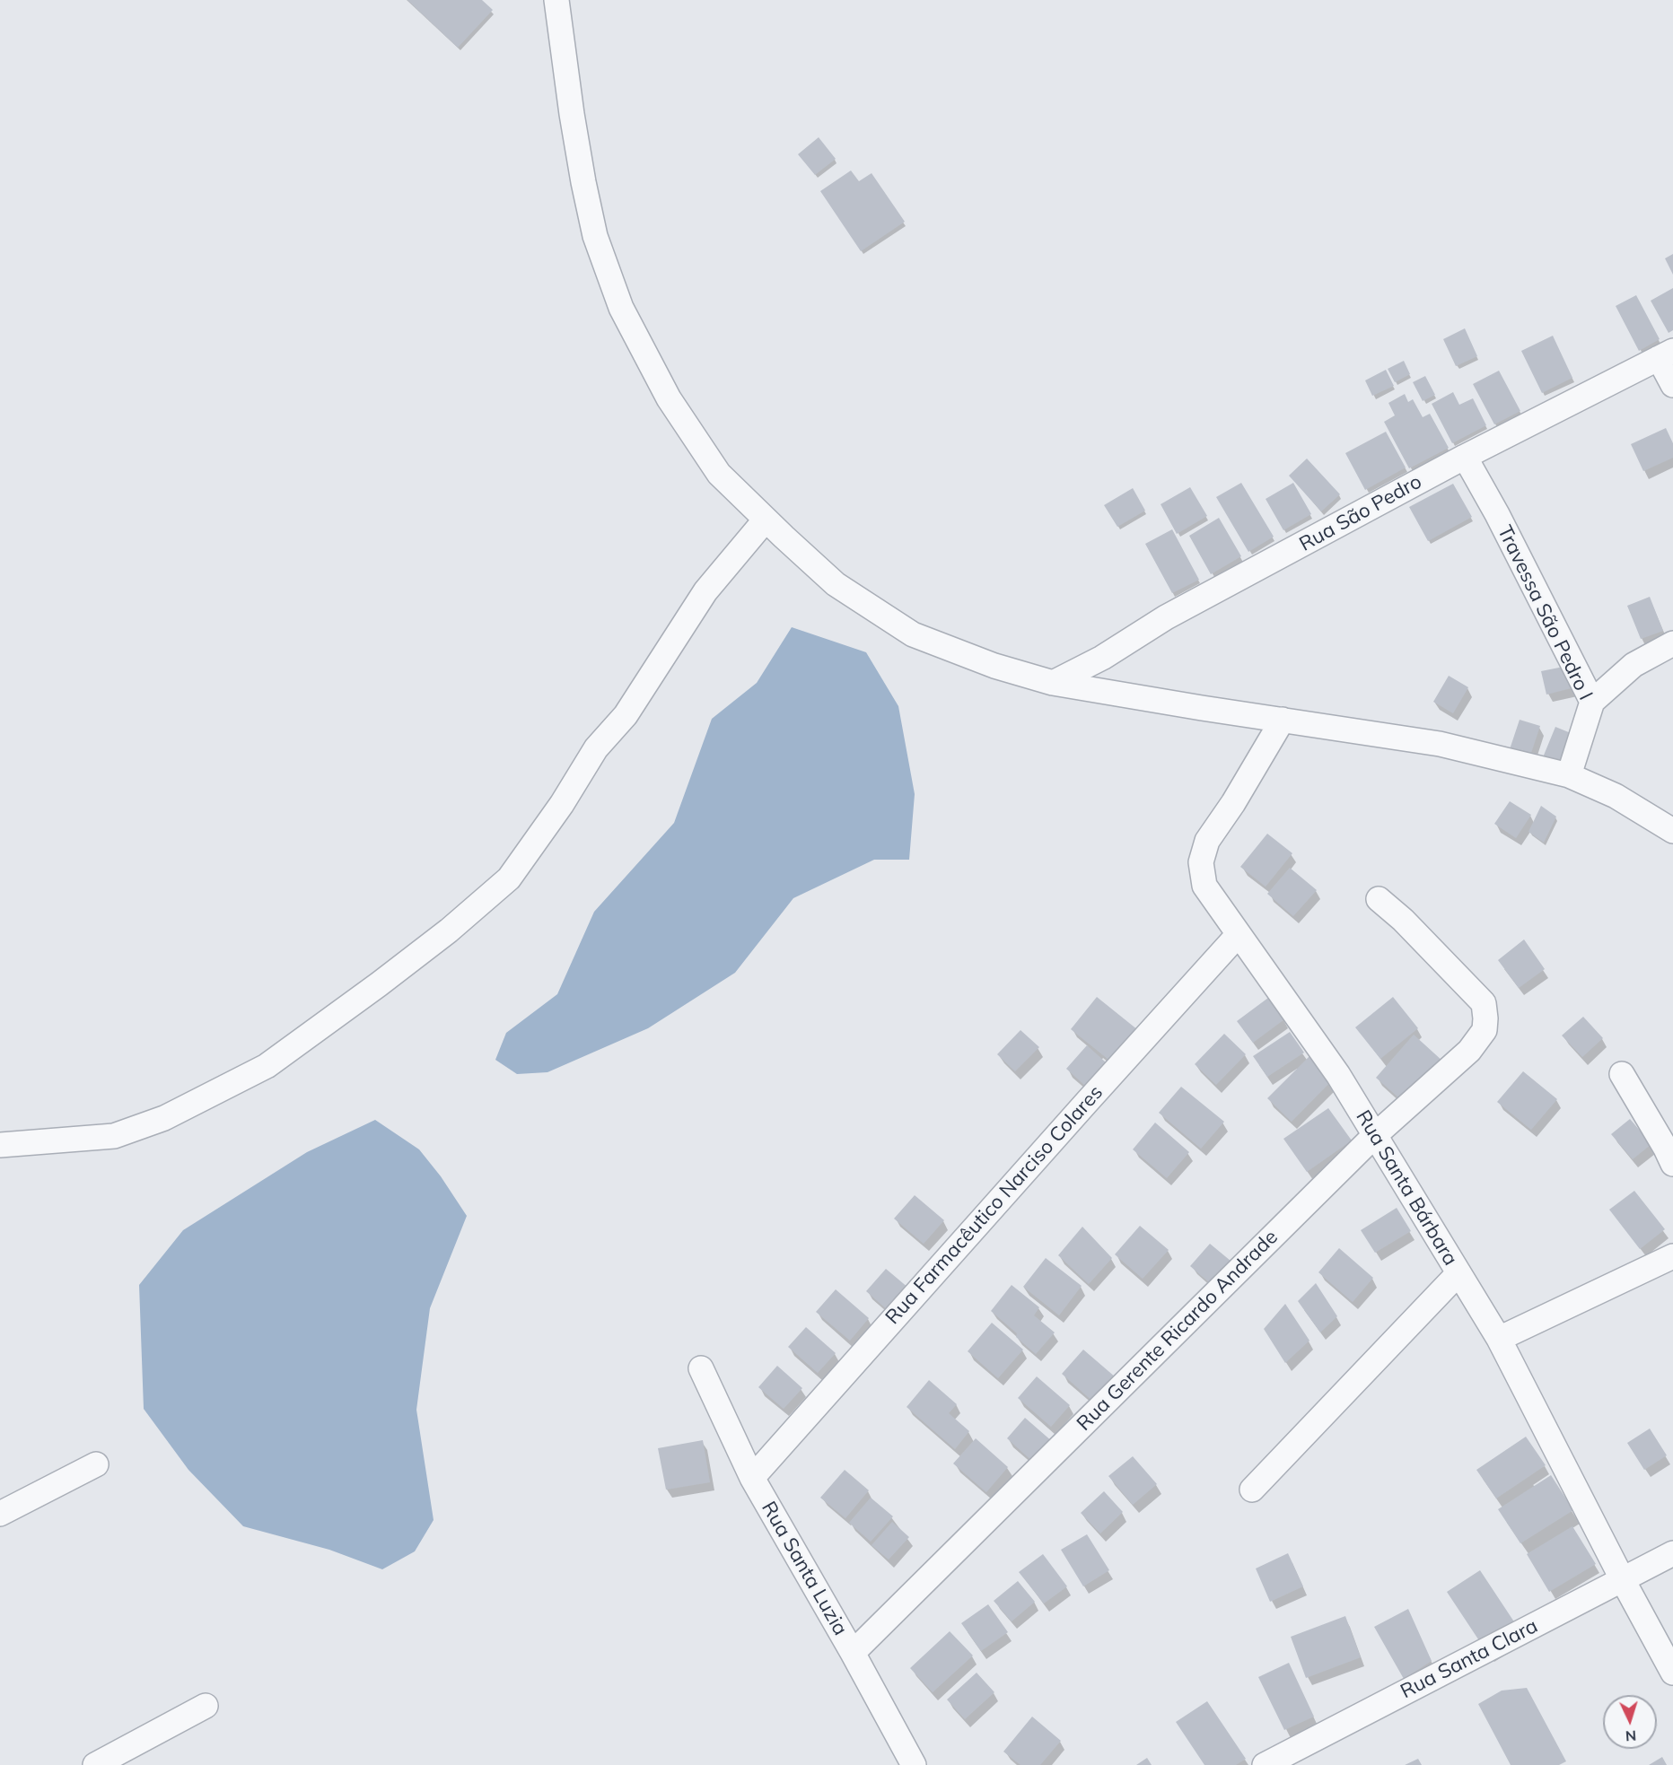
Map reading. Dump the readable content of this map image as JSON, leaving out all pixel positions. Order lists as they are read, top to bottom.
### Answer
{
  "streets": {
    "street": [
      "Rua São Pedro",
      "Travessa São Pedro I",
      "Rua Santa Bárbara",
      "Rua Farmacêutico Narciso Colares",
      "Rua Gerente Ricardo Andrade",
      "Rua Santa Luzia",
      "Rua Santa Clara"
    ]
  },
  "crossings": [
    ["Rua São Pedro", "Travessa São Pedro I"],
    ["Rua Santa Bárbara", "Rua Farmacêutico Narciso Colares"],
    ["Rua Santa Bárbara", "Rua Gerente Ricardo Andrade"],
    ["Rua Santa Bárbara", "Rua Santa Clara"],
    ["Rua Farmacêutico Narciso Colares", "Rua Santa Luzia"],
    ["Rua Gerente Ricardo Andrade", "Rua Santa Luzia"]
  ],
  "north": "bottom"
}
